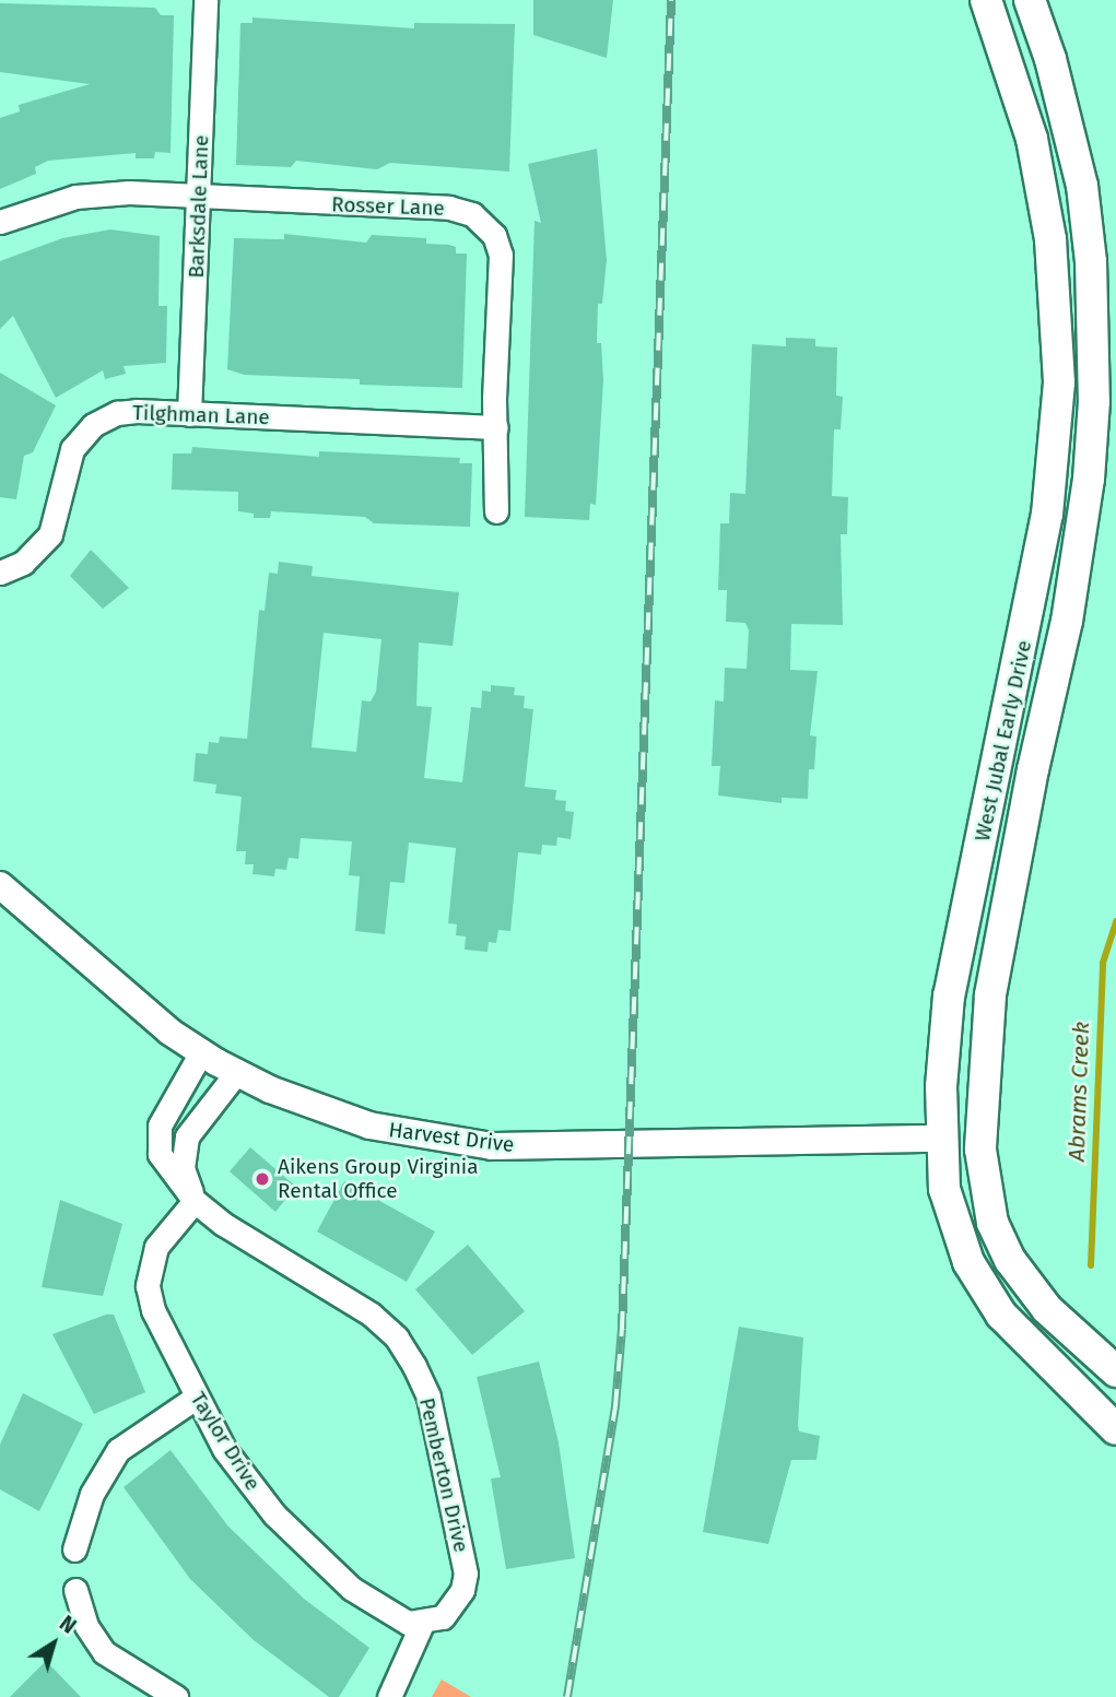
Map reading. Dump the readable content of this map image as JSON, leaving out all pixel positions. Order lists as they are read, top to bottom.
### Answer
{
  "streets": {
    "main road": ["West Jubal Early Drive"],
    "street": [
      "Barksdale Lane",
      "Rosser Lane",
      "Tilghman Lane",
      "Harvest Drive",
      "Taylor Drive",
      "Pemberton Drive"
    ]
  },
  "crossings": [
    ["Barksdale Lane", "Rosser Lane"],
    ["Barksdale Lane", "Tilghman Lane"],
    ["Rosser Lane", "Tilghman Lane"],
    ["West Jubal Early Drive", "Harvest Drive"],
    ["Harvest Drive", "Pemberton Drive"],
    ["Taylor Drive", "Pemberton Drive"]
  ],
  "water": ["Abrams Creek"],
  "places": ["Aikens Group Virginia Rental Office"],
  "north": "top right"
}
